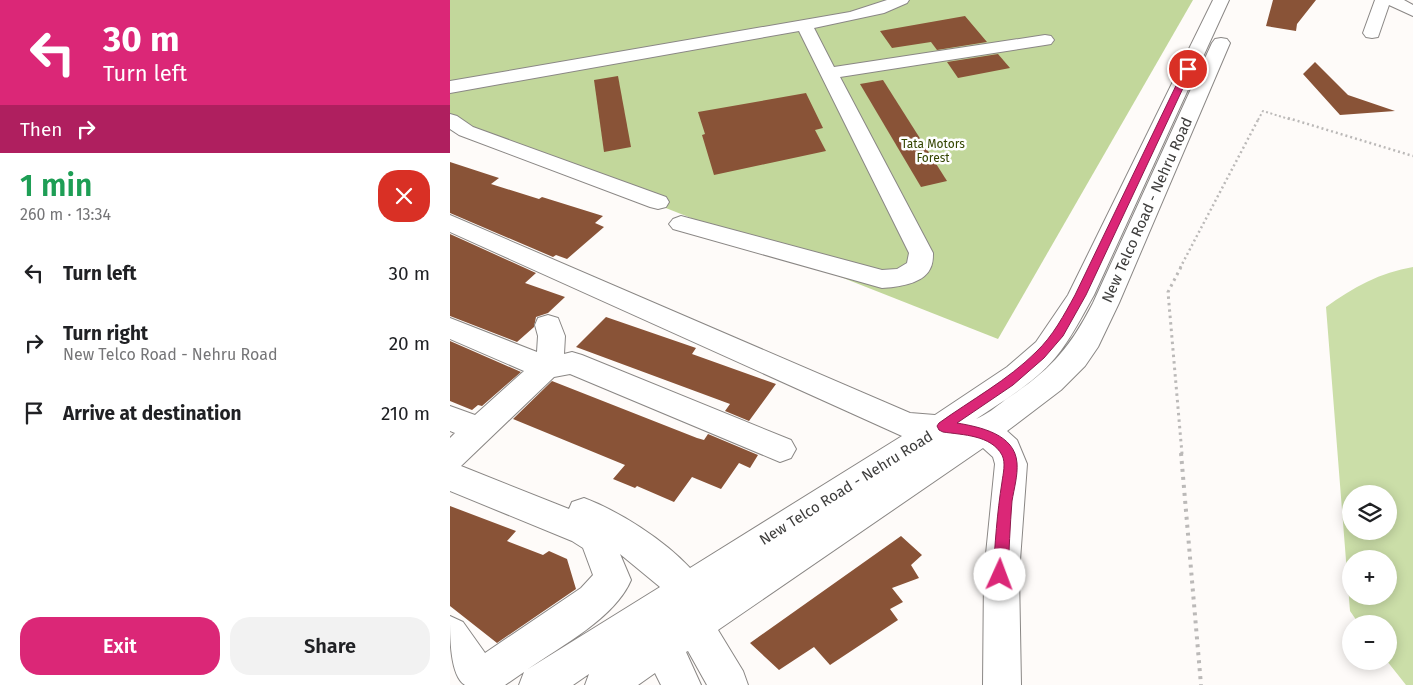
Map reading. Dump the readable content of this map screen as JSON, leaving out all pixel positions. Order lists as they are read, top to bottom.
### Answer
{
  "streets": {
    "street": ["New Telco Road - Nehru Road"]
  },
  "parks": ["Tata Motors Forest"],
  "page": {
    "turn": ["30 m", "Turn left"],
    "then": "Then",
    "heading": ["1 min", "260 m · 13:34"],
    "list": [
      {
        "name": "Turn left",
        "value": "30 m"
      },
      {
        "name": "Turn right",
        "note": "New Telco Road - Nehru Road",
        "value": "20 m"
      },
      {
        "name": "Arrive at destination",
        "value": "210 m"
      }
    ],
    "map_buttons": ["+", "−"],
    "buttons": ["Exit", "Share"]
  }
}
